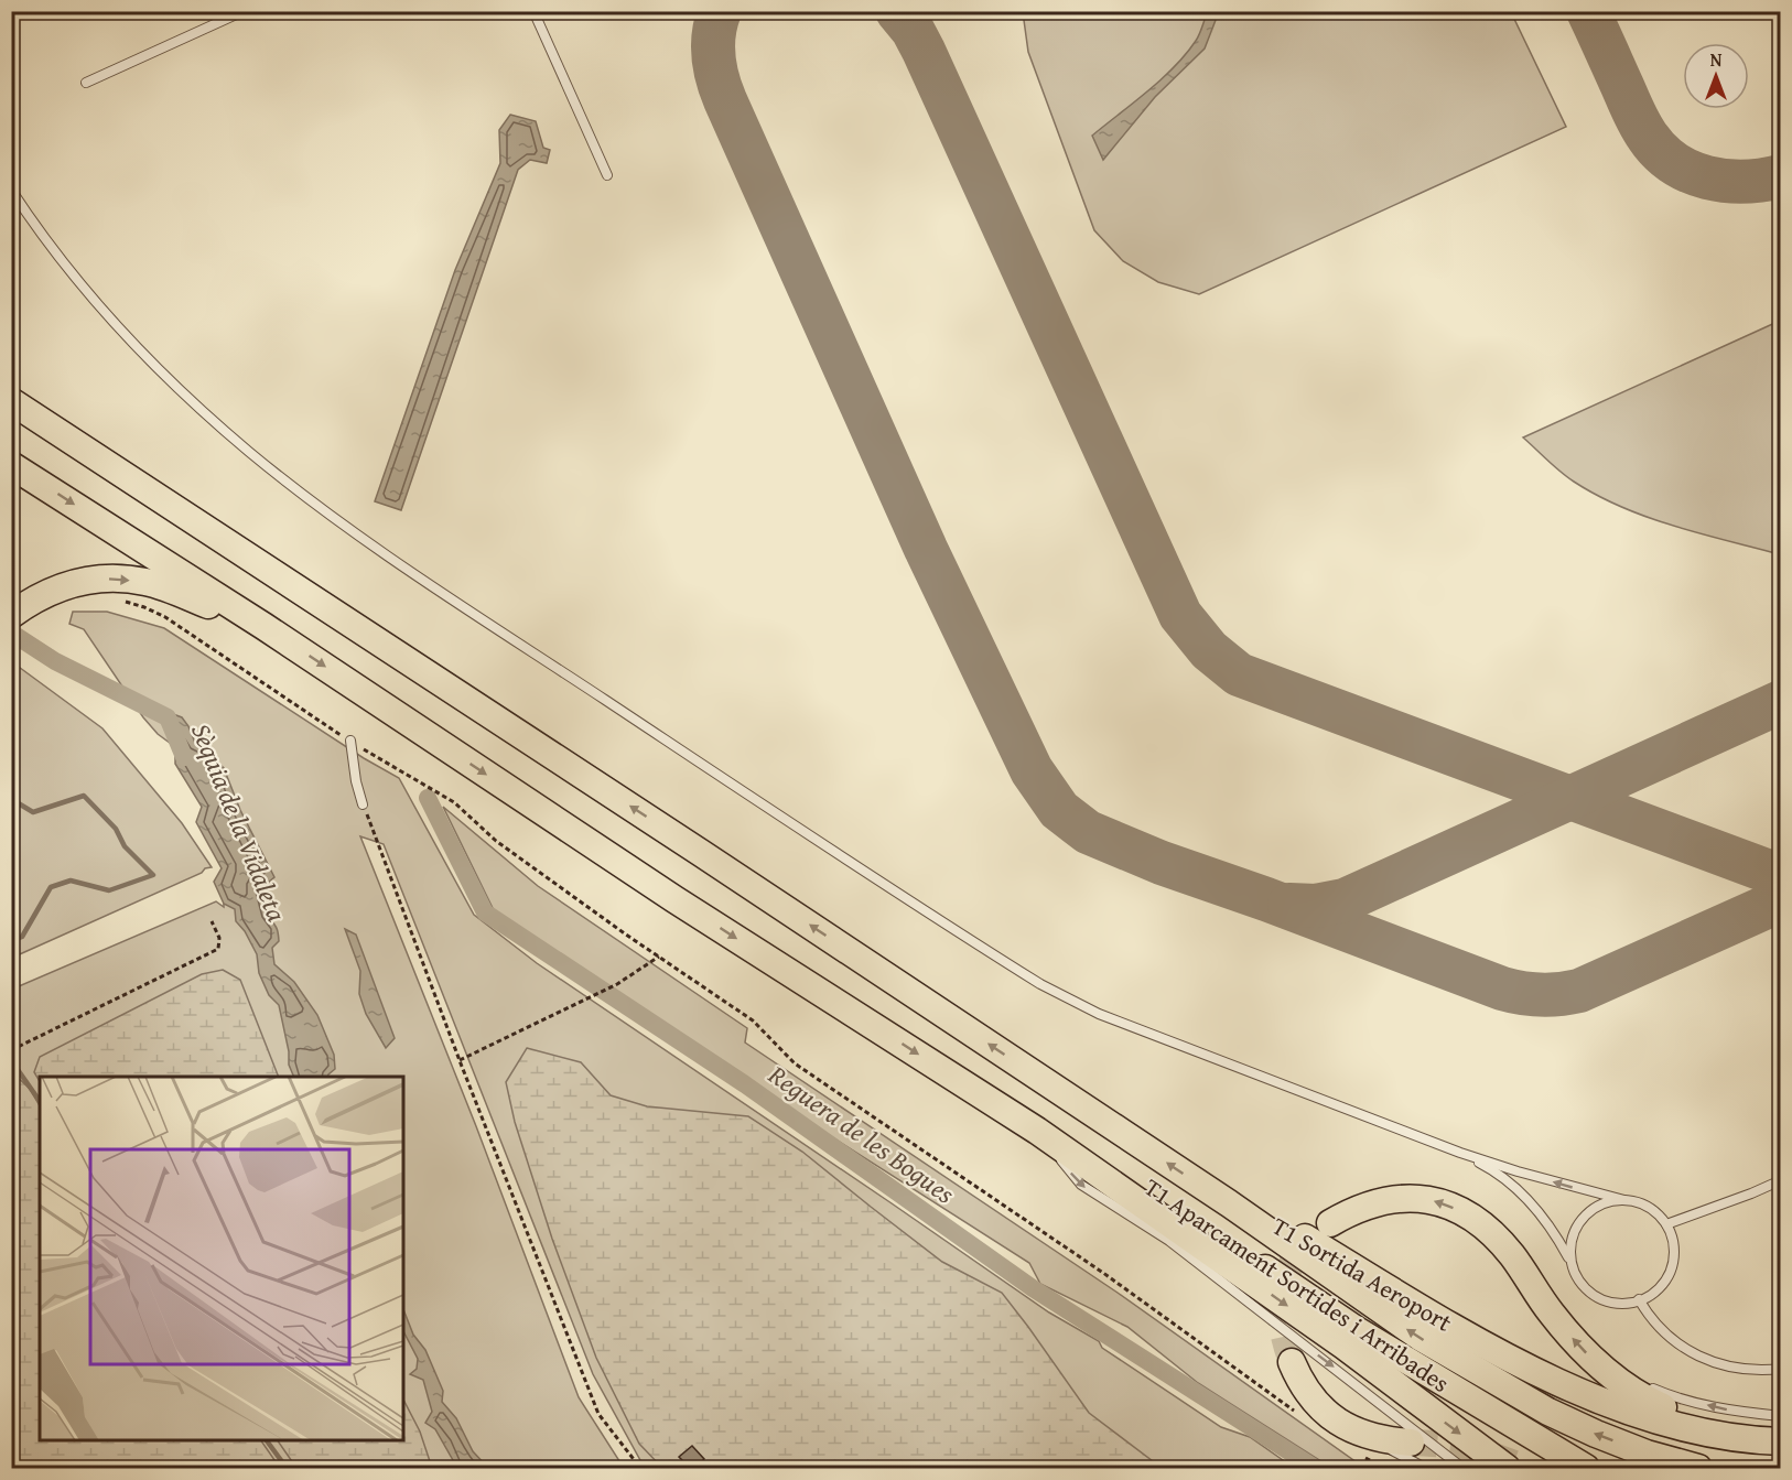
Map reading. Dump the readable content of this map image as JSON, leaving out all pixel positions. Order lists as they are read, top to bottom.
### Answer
{
  "streets": {
    "main road": ["T1 Sortida Aeroport", "T1 Aparcament Sortides i Arribades"]
  },
  "water": ["Sèquia de la Vidaleta", "Reguera de les Bogues"],
  "north": "top"
}
